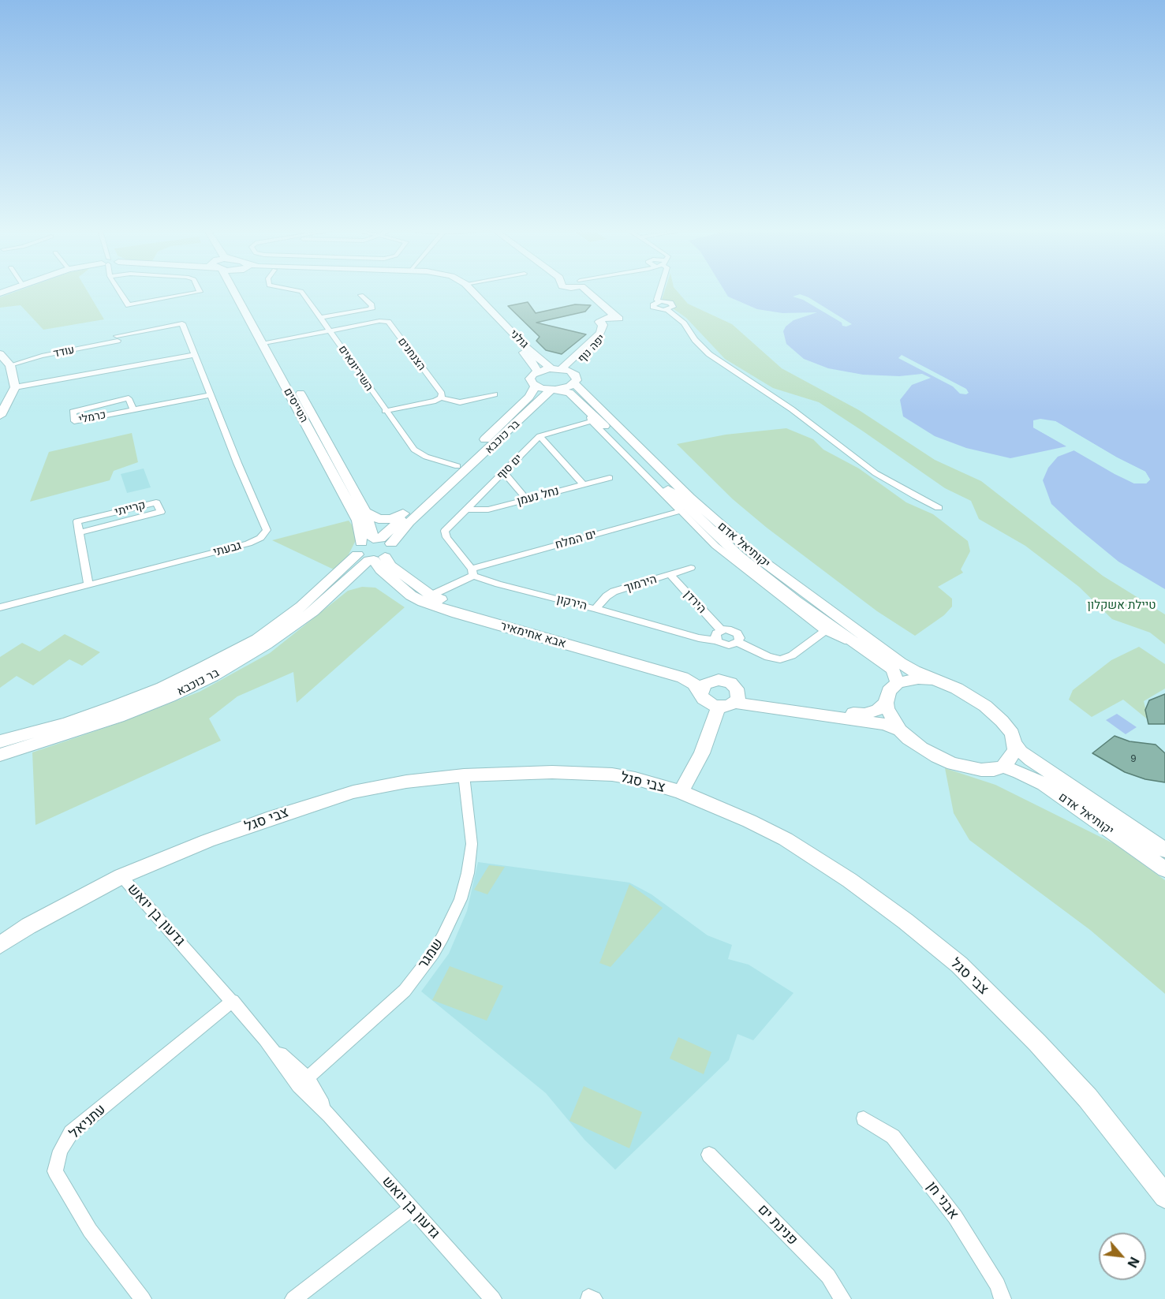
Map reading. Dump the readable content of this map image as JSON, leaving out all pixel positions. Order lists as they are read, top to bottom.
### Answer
{
  "streets": {
    "street": [
      "גולני",
      "יפה נוף",
      "עודד",
      "הצנחנים",
      "השיריונאים",
      "הטייסים",
      "כרמלי",
      "בר כוכבא",
      "ים סוף",
      "נחל נעמן",
      "קרייתי",
      "ים המלח",
      "יקותיאל אדם",
      "גבעתי",
      "הירמוך",
      "הירדן",
      "הירקון",
      "אבא אחימאיר",
      "צבי סגל",
      "גדעון בן יואש",
      "שמגר",
      "עתניאל",
      "אבני חן",
      "פנינת ים"
    ]
  },
  "crossings": [
    ["יפה נוף", "יקותיאל אדם"],
    ["עודד", "גבעתי"],
    ["הצנחנים", "השיריונאים"],
    ["הצנחנים", "הטייסים"],
    ["השיריונאים", "בר כוכבא"],
    ["הטייסים", "בר כוכבא"],
    ["הטייסים", "אבא אחימאיר"],
    ["כרמלי", "גבעתי"],
    ["בר כוכבא", "יקותיאל אדם"],
    ["בר כוכבא", "אבא אחימאיר"],
    ["ים סוף", "נחל נעמן"],
    ["ים סוף", "ים המלח"],
    ["ים סוף", "יקותיאל אדם"],
    ["ים סוף", "הירקון"],
    ["ים המלח", "הירקון"],
    ["ים המלח", "אבא אחימאיר"],
    ["הירמוך", "הירדן"],
    ["הירמוך", "הירקון"],
    ["הירדן", "הירקון"],
    ["צבי סגל", "גדעון בן יואש"],
    ["צבי סגל", "שמגר"],
    ["גדעון בן יואש", "שמגר"],
    ["גדעון בן יואש", "עתניאל"]
  ],
  "parks": ["טיילת אשקלון"],
  "house_numbers": ["9"],
  "north": "bottom right"
}
